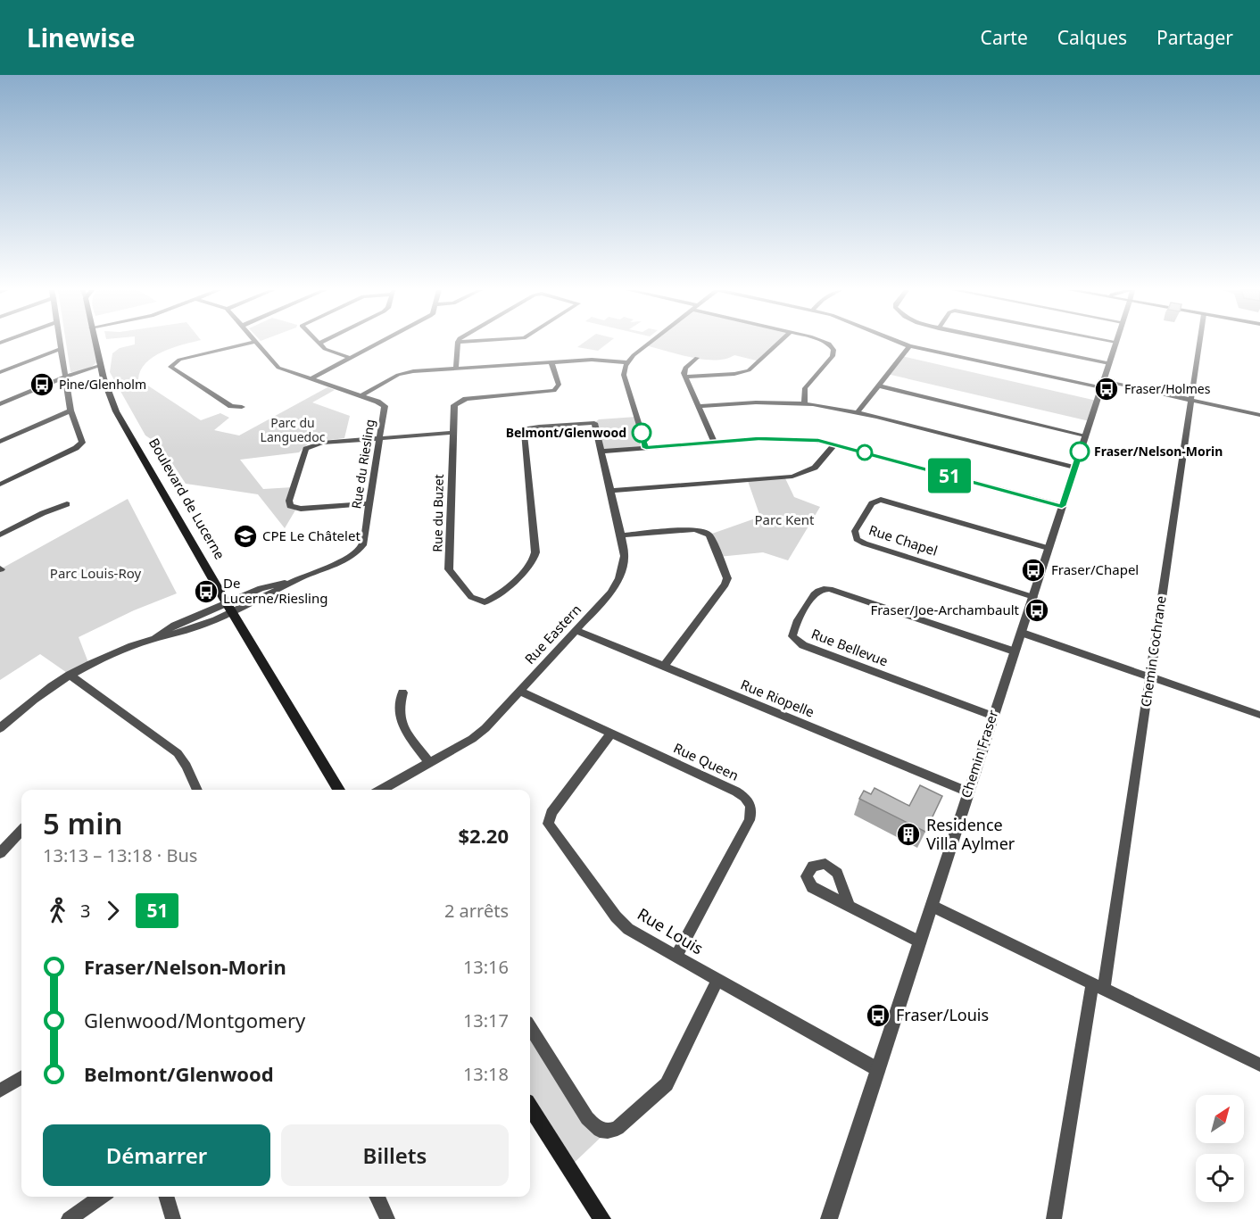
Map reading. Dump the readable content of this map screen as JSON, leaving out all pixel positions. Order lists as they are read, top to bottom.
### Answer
{
  "streets": {
    "main road": ["Boulevard de Lucerne"],
    "street": [
      "Rue du Riesling",
      "Rue du Buzet",
      "Rue Chapel",
      "Rue Eastern",
      "Rue Bellevue",
      "Chemin Cochrane",
      "Rue Riopelle",
      "Chemin Fraser",
      "Rue Queen",
      "Rue Louis"
    ]
  },
  "crossings": [
    ["Rue du Riesling", "Boulevard de Lucerne"],
    ["Rue du Buzet", "Rue Eastern"],
    ["Rue Chapel", "Chemin Fraser"],
    ["Rue Eastern", "Rue Riopelle"],
    ["Rue Eastern", "Rue Queen"],
    ["Rue Bellevue", "Chemin Fraser"],
    ["Rue Riopelle", "Chemin Fraser"],
    ["Chemin Fraser", "Rue Louis"],
    ["Rue Queen", "Rue Louis"]
  ],
  "parks": ["Parc du Languedoc", "Parc Kent", "Parc Louis-Roy"],
  "places": {
    "bus stop": [
      "Pine/Glenholm",
      "Fraser/Holmes",
      "Fraser/Chapel",
      "De Lucerne/Riesling",
      "Fraser/Joe-Archambault",
      "Fraser/Louis"
    ],
    "other": ["Belmont/Glenwood", "Fraser/Nelson-Morin"],
    "school or university": ["CPE Le Châtelet"],
    "building": ["Residence Villa Aylmer"]
  },
  "lines": ["bus line 51"],
  "north": "top right",
  "page": {
    "header": "Linewise",
    "nav": ["Carte", "Calques", "Partager"],
    "on_map": "51",
    "heading": ["5 min", "13:13 – 13:18 · Bus", "$2.20"],
    "legs": ["3", "51", "2 arrêts"],
    "list": [
      {
        "name": "Fraser/Nelson-Morin",
        "value": "13:16"
      },
      {
        "name": "Glenwood/Montgomery",
        "value": "13:17"
      },
      {
        "name": "Belmont/Glenwood",
        "value": "13:18"
      }
    ],
    "buttons": ["Démarrer", "Billets"]
  }
}
